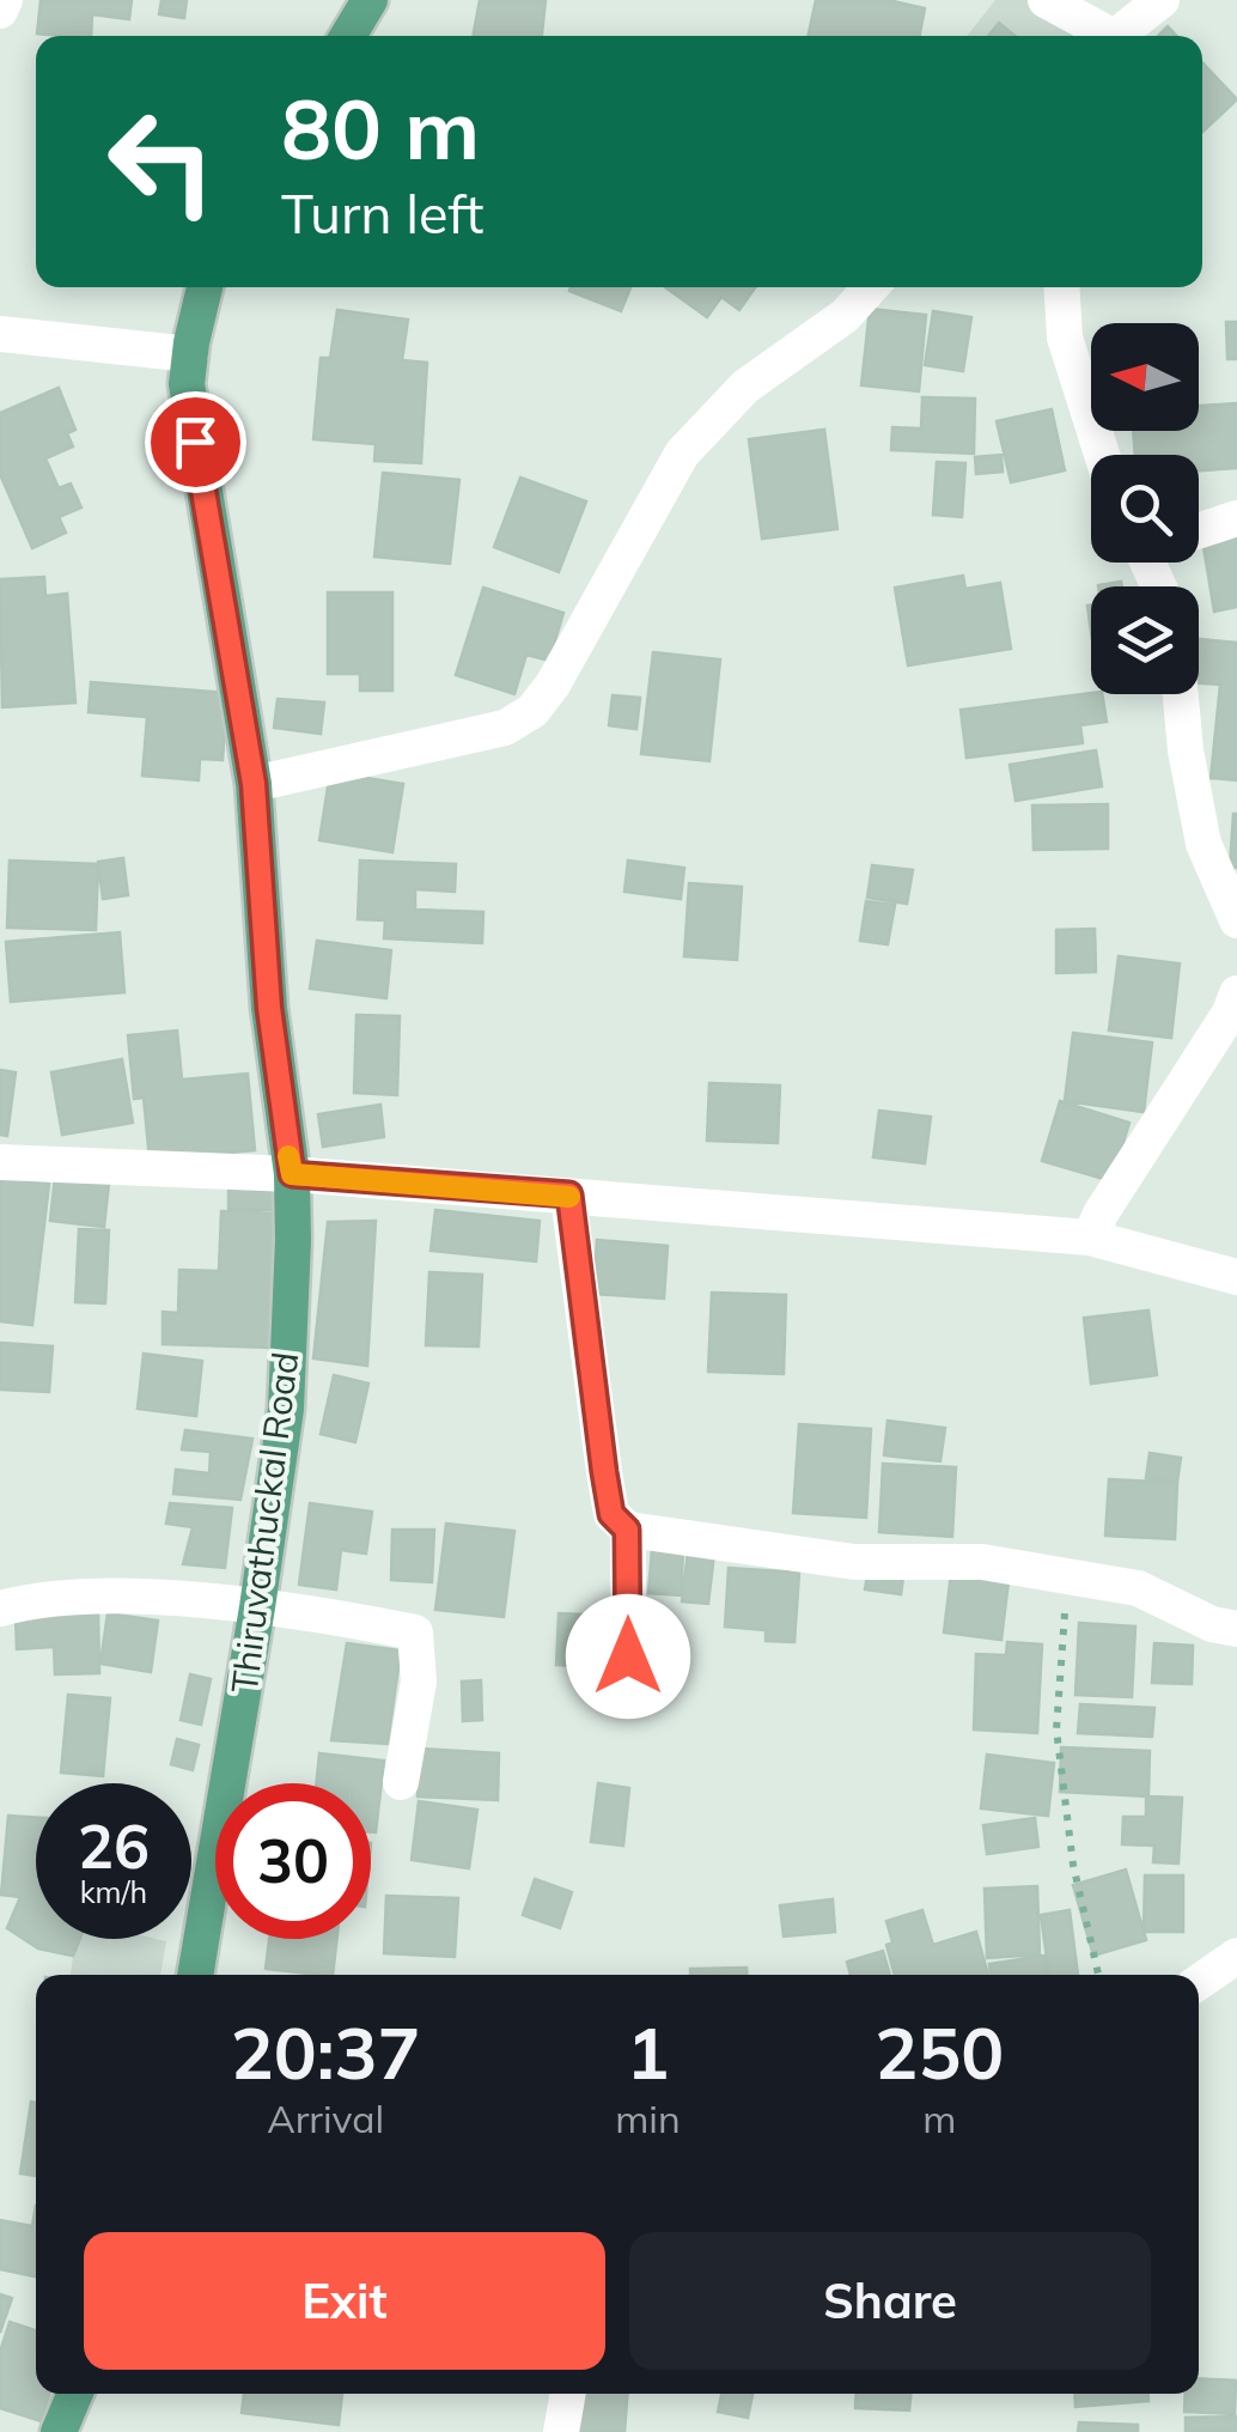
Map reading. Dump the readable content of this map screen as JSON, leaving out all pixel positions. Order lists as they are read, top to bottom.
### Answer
{
  "streets": {
    "main road": ["Thiruvathuckal Road"]
  },
  "north": "left",
  "page": {
    "turn": ["80 m", "Turn left"],
    "speed": "26 km/h",
    "limit": "30",
    "eta": [
      "20:37",
      "Arrival",
      "1",
      "min",
      "250",
      "m"
    ],
    "buttons": ["Exit", "Share"]
  }
}
